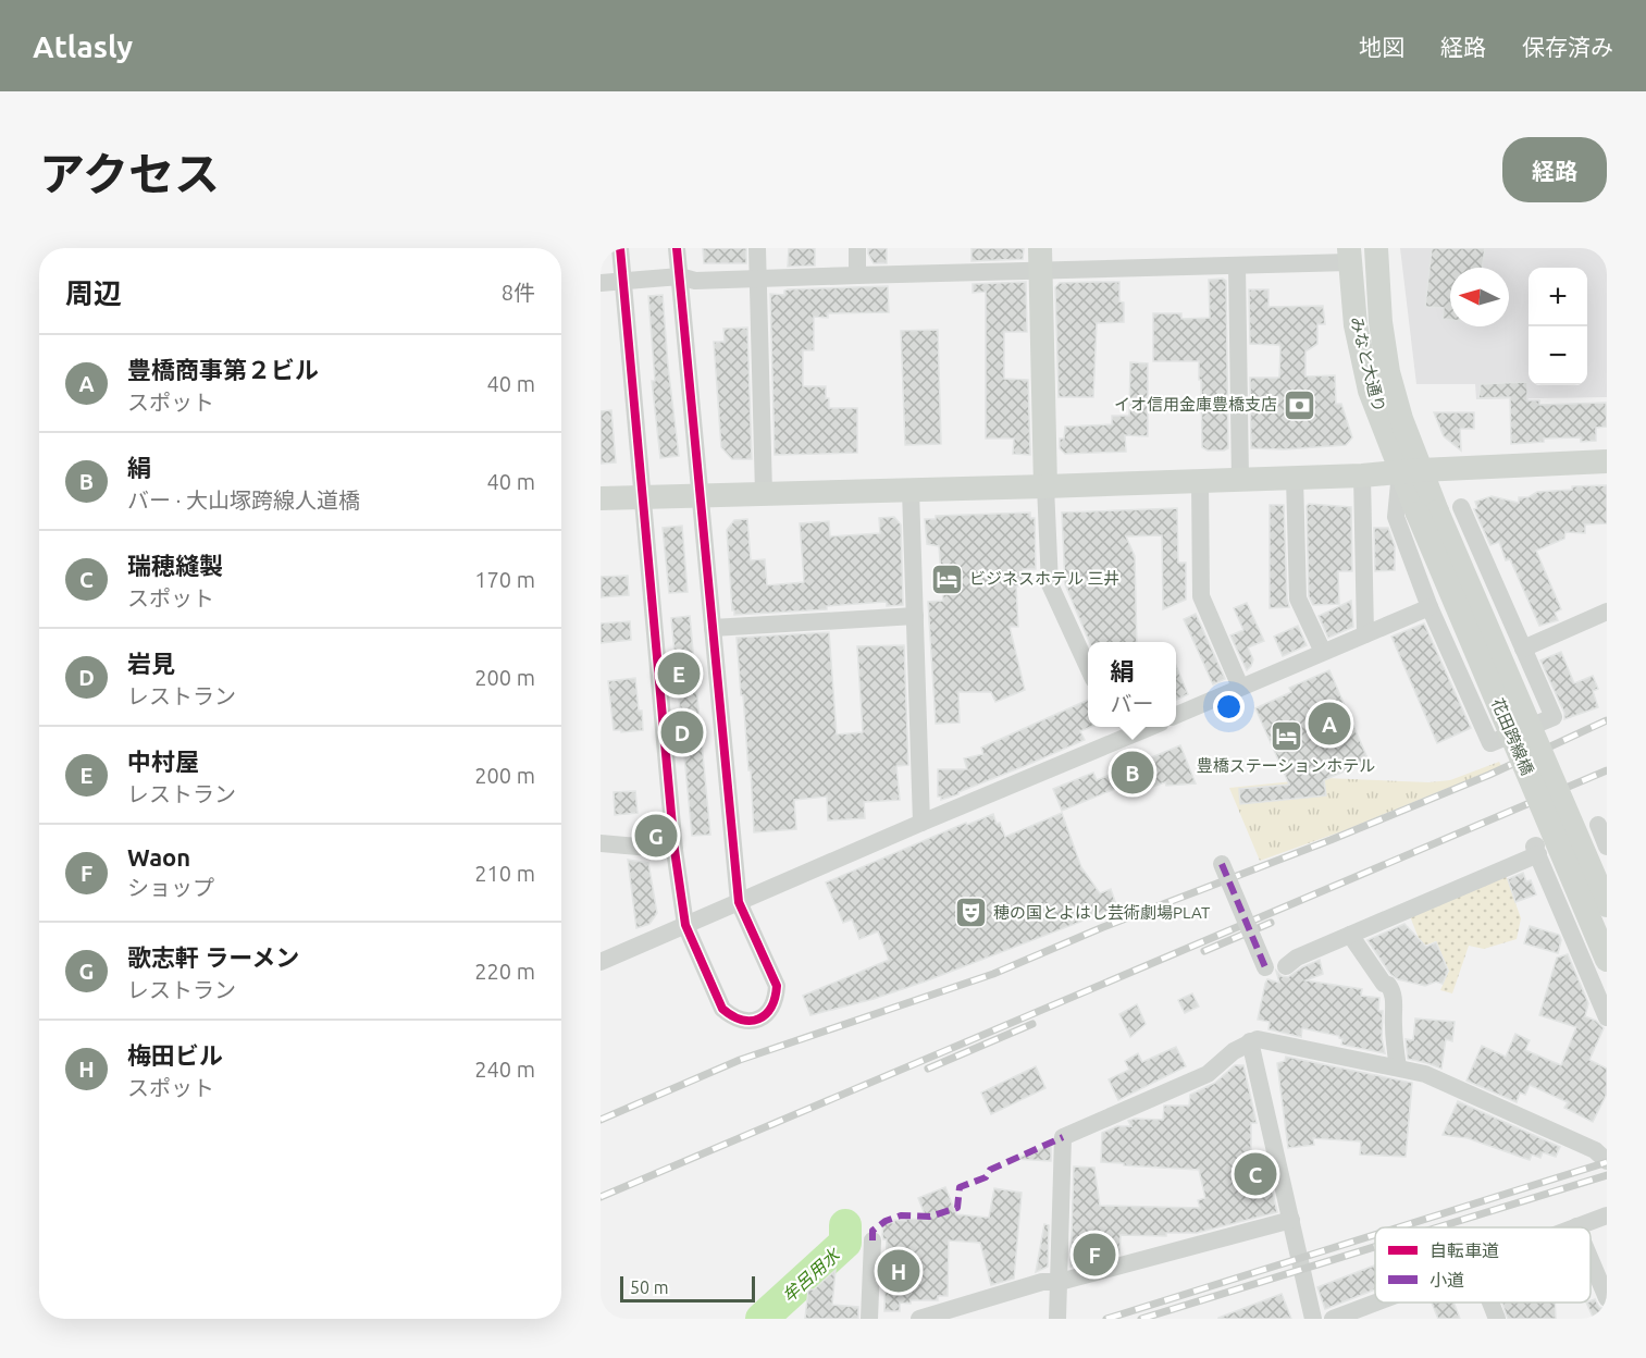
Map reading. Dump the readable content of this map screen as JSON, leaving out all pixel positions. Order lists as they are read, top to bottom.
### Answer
{
  "streets": {
    "street": ["みなと大通り", "花田跨線橋"]
  },
  "crossings": [
    ["みなと大通り", "花田跨線橋"]
  ],
  "water": ["牟呂用水"],
  "places": {
    "bank": ["イオ信用金庫豊橋支店"],
    "hotel": ["ビジネスホテル 三井", "豊橋ステーションホテル"],
    "theatre": ["穂の国とよはし芸術劇場PLAT"]
  },
  "legend": ["自転車道", "小道"],
  "scale_bar": "50 m",
  "north": "left",
  "page": {
    "header": "Atlasly",
    "nav": ["地図", "経路", "保存済み"],
    "title": "アクセス",
    "buttons": "経路",
    "heading": ["周辺", "8件"],
    "map_buttons": ["+", "−"],
    "list": [
      {
        "mark": "A",
        "name": "豊橋商事第２ビル",
        "note": "スポット",
        "value": "40 m"
      },
      {
        "mark": "B",
        "name": "絹",
        "note": "バー · 大山塚跨線人道橋",
        "value": "40 m"
      },
      {
        "mark": "C",
        "name": "瑞穂縫製",
        "note": "スポット",
        "value": "170 m"
      },
      {
        "mark": "D",
        "name": "岩見",
        "note": "レストラン",
        "value": "200 m"
      },
      {
        "mark": "E",
        "name": "中村屋",
        "note": "レストラン",
        "value": "200 m"
      },
      {
        "mark": "F",
        "name": "Waon",
        "note": "ショップ",
        "value": "210 m"
      },
      {
        "mark": "G",
        "name": "歌志軒 ラーメン",
        "note": "レストラン",
        "value": "220 m"
      },
      {
        "mark": "H",
        "name": "梅田ビル",
        "note": "スポット",
        "value": "240 m"
      }
    ],
    "popup": ["絹", "バー"],
    "pins": [
      "E",
      "A",
      "D",
      "B",
      "G",
      "C",
      "F",
      "H"
    ],
    "scale": "50 m"
  }
}
